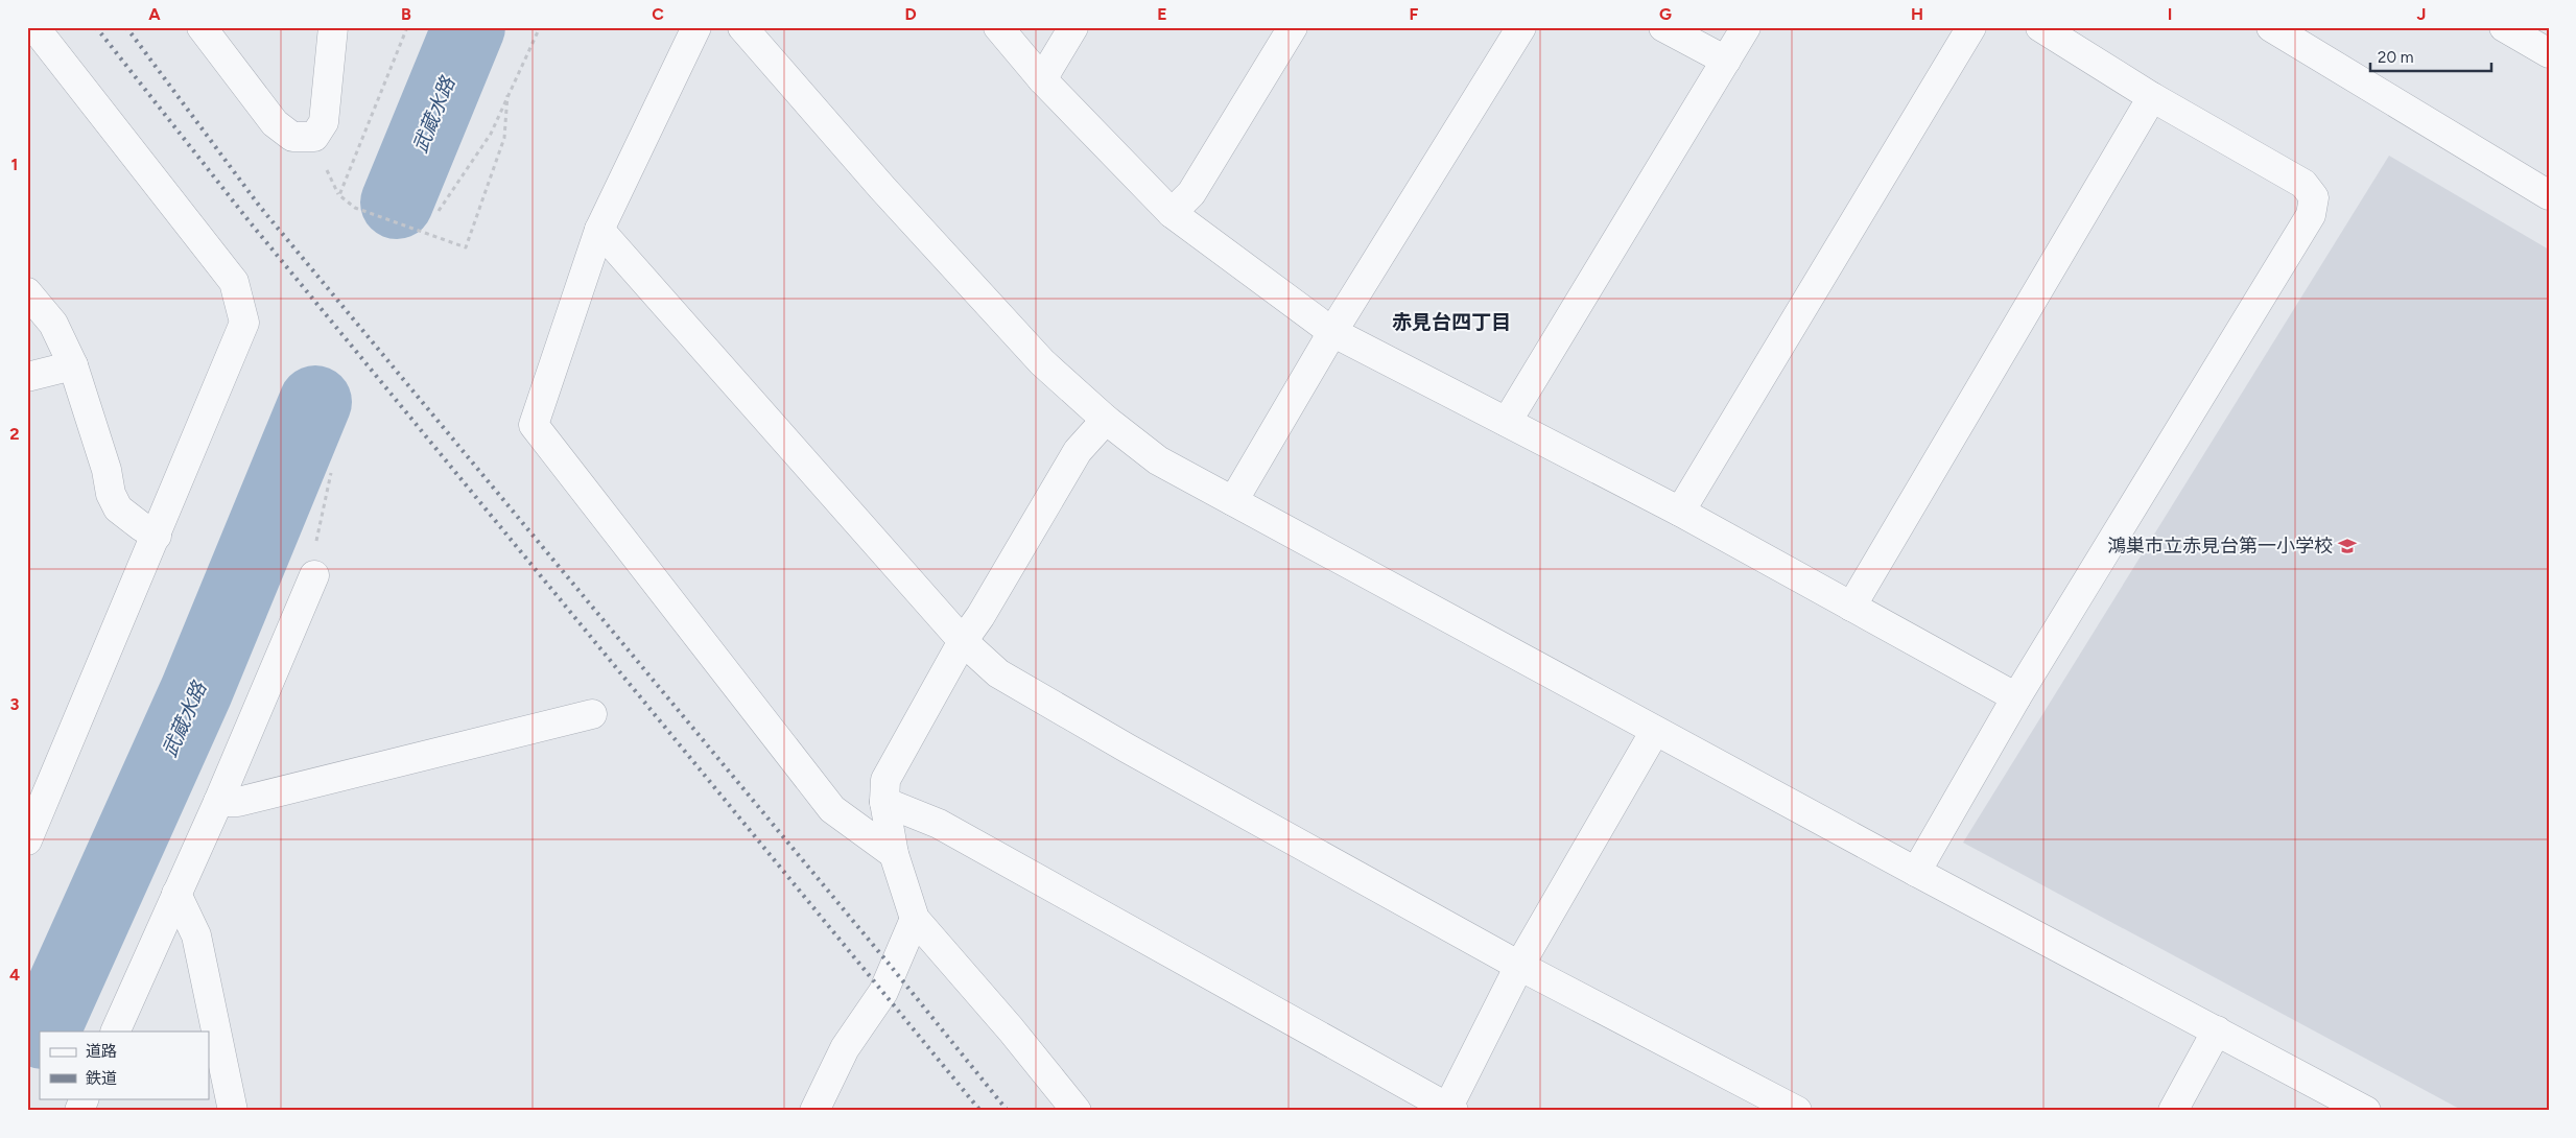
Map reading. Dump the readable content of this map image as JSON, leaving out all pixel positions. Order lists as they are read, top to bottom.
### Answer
{
  "districts": ["赤見台四丁目"],
  "water": ["武蔵水路"],
  "places": {
    "school or university": ["鴻巣市立赤見台第一小学校"]
  },
  "legend": ["道路", "鉄道"],
  "scale_bar": "20 m",
  "grid": {
    "columns": [
      "A",
      "B",
      "C",
      "D",
      "E",
      "F",
      "G",
      "H",
      "I",
      "J"
    ],
    "rows": [
      "1",
      "2",
      "3",
      "4"
    ]
  }
}
